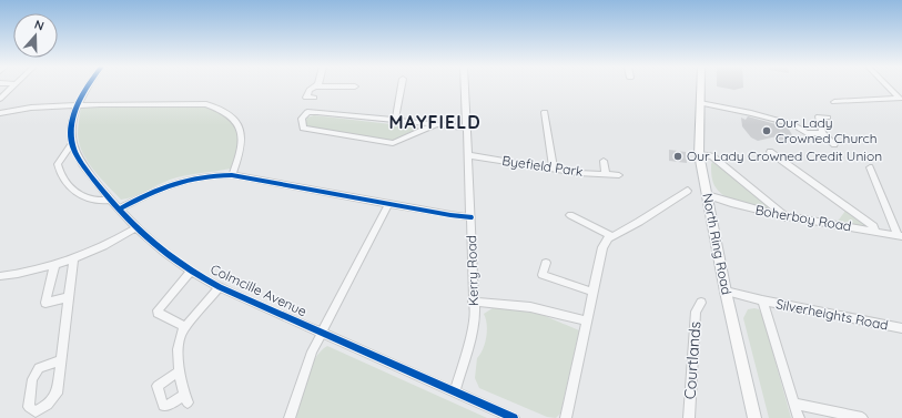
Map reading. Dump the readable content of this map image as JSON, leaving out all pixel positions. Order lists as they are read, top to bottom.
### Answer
{
  "streets": {
    "main road": ["North Ring Road"],
    "street": [
      "Byefield Park",
      "Boherboy Road",
      "Kerry Road",
      "Colmcille Avenue",
      "Silverheights Road",
      "Courtlands"
    ]
  },
  "crossings": [
    ["Byefield Park", "Kerry Road"],
    ["Boherboy Road", "North Ring Road"],
    ["North Ring Road", "Silverheights Road"],
    ["Kerry Road", "Colmcille Avenue"]
  ],
  "districts": ["MAYFIELD"],
  "places": ["Our Lady Crowned Church", "Our Lady Crowned Credit Union"],
  "north": "top"
}
